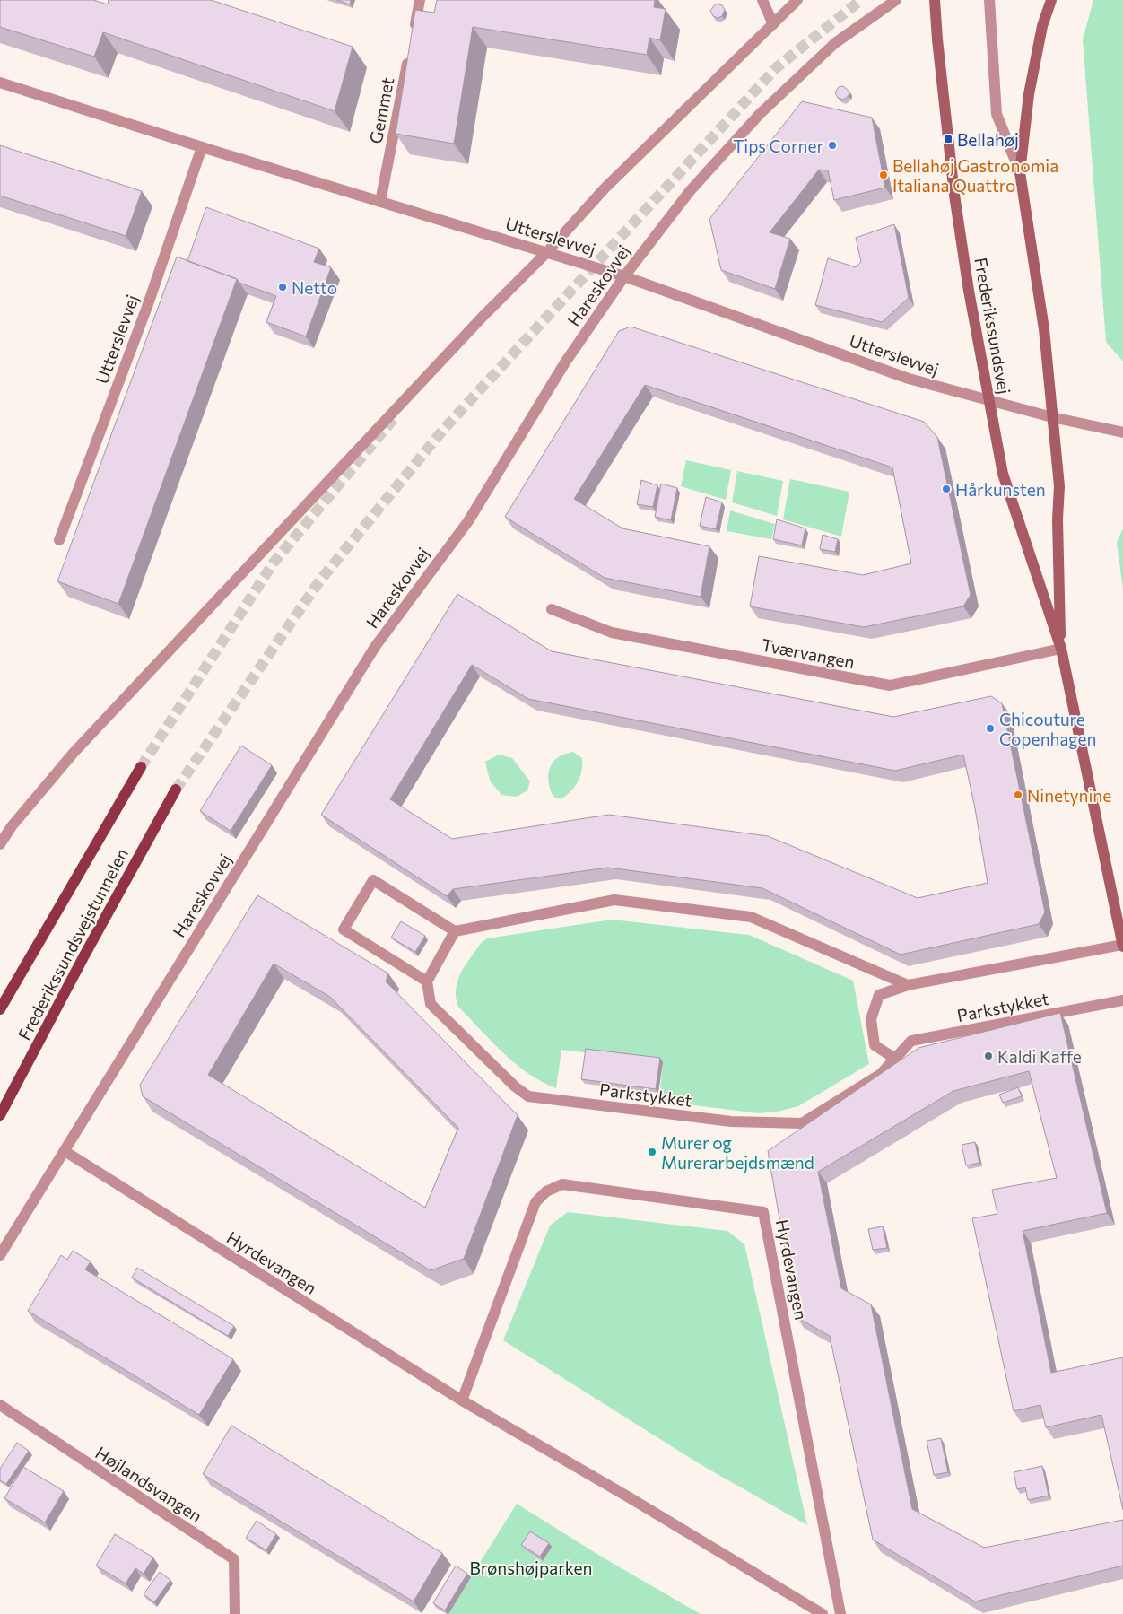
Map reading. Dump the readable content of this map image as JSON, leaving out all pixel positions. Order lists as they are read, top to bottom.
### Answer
{
  "streets": {
    "main road": ["Frederikssundsvej", "Frederikssundsvejstunnelen"],
    "street": [
      "Gemmet",
      "Utterslevvej",
      "Hareskovvej",
      "Tværvangen",
      "Parkstykket",
      "Hyrdevangen",
      "Højlandsvangen"
    ]
  },
  "crossings": [
    ["Gemmet", "Utterslevvej"],
    ["Utterslevvej", "Hareskovvej"],
    ["Utterslevvej", "Frederikssundsvej"],
    ["Hareskovvej", "Hyrdevangen"],
    ["Frederikssundsvej", "Tværvangen"]
  ],
  "parks": ["Brønshøjparken"],
  "places": {
    "transit": ["Bellahøj"],
    "other": [
      "Tips Corner",
      "Bellahøj Gastronomia Italiana Quattro",
      "Netto",
      "Hårkunsten",
      "Chicouture Copenhagen",
      "Ninetynine",
      "Kaldi Kaffe",
      "Murer og Murerarbejdsmænd"
    ]
  }
}
